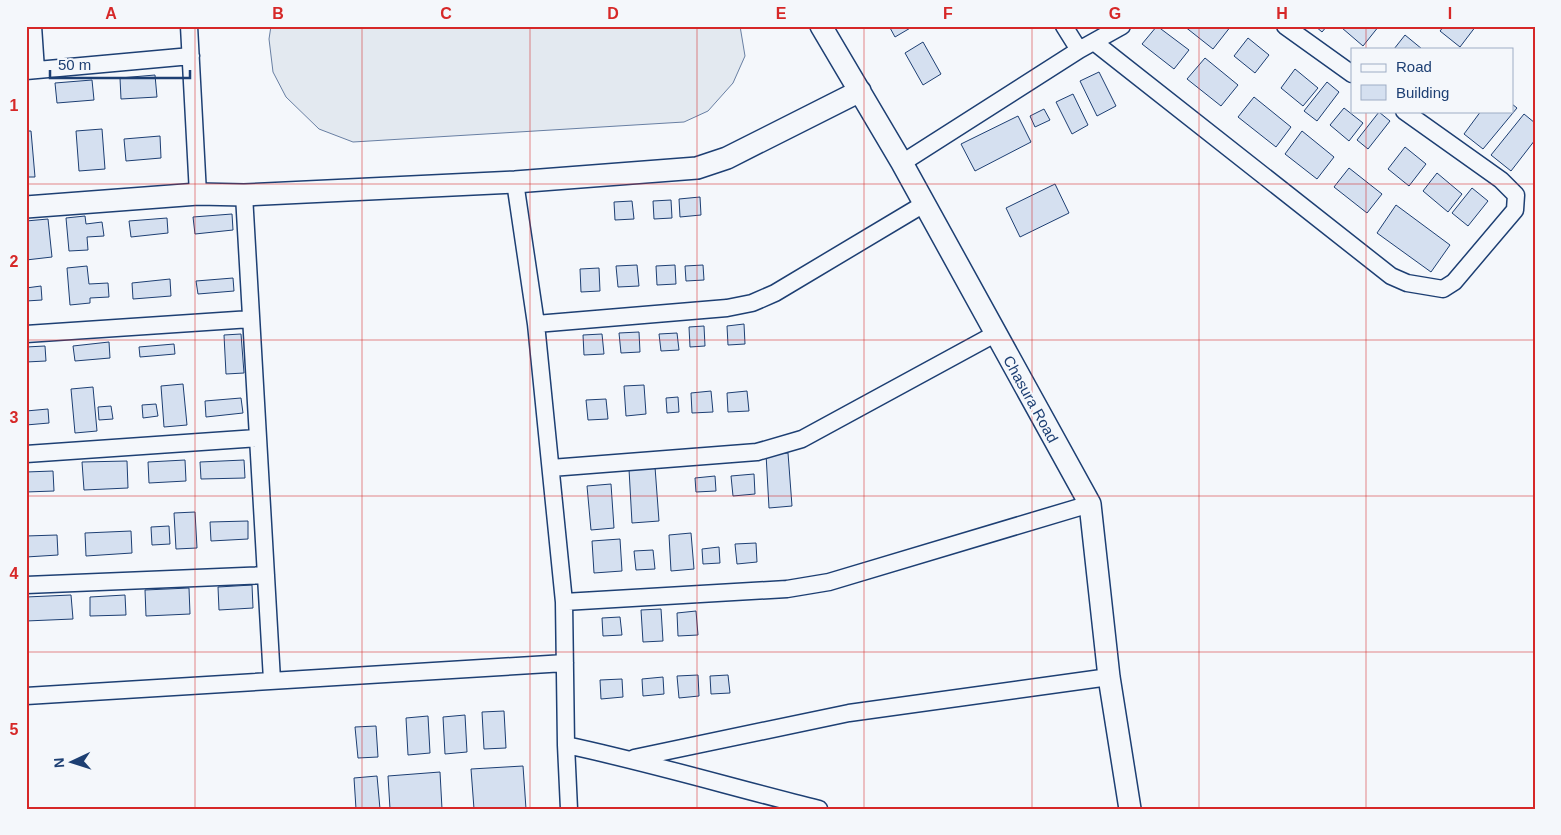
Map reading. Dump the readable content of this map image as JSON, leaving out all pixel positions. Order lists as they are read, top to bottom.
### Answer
{
  "streets": {
    "street": ["Chasura Road"]
  },
  "legend": ["Road", "Building"],
  "scale_bar": "50 m",
  "north": "left",
  "grid": {
    "columns": [
      "A",
      "B",
      "C",
      "D",
      "E",
      "F",
      "G",
      "H",
      "I"
    ],
    "rows": [
      "1",
      "2",
      "3",
      "4",
      "5"
    ]
  }
}
